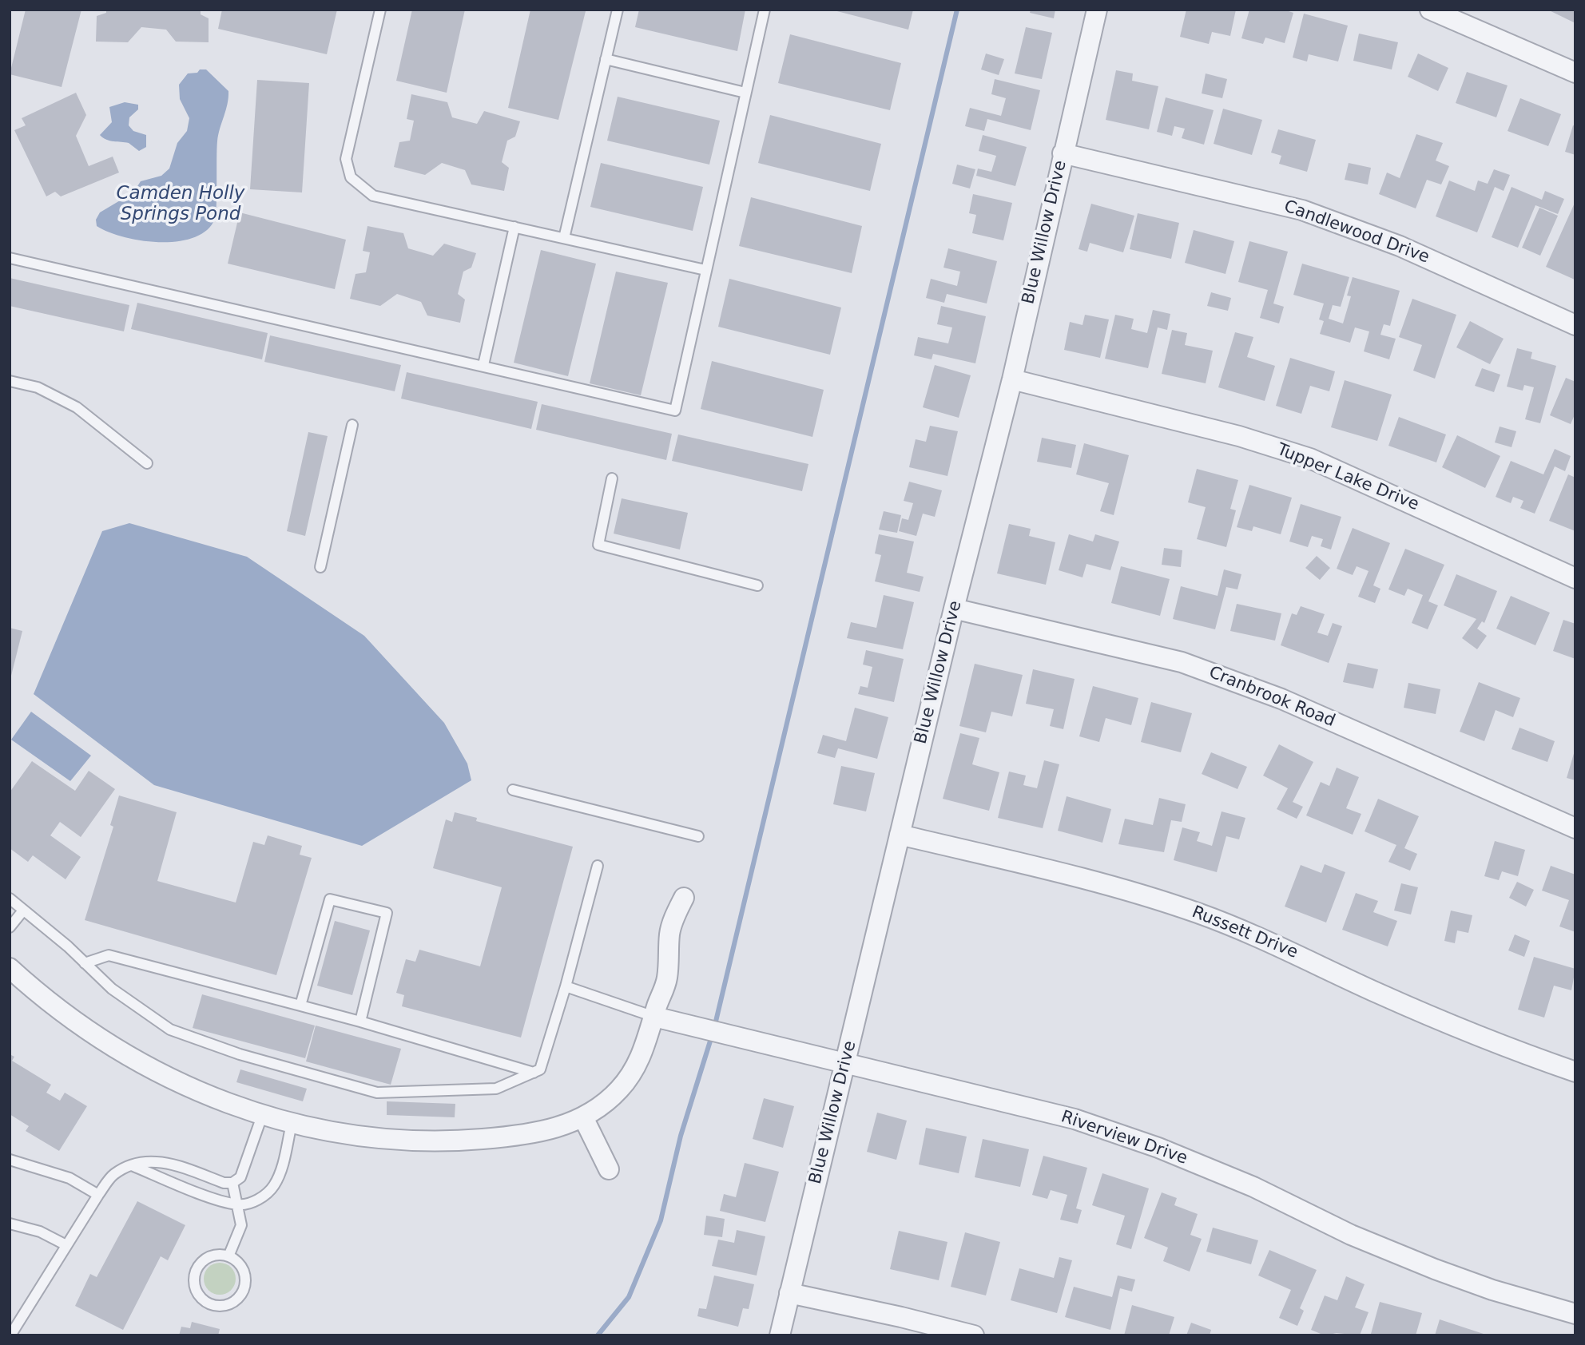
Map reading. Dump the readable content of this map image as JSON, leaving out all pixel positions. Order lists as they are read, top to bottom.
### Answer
{
  "streets": {
    "street": [
      "Blue Willow Drive",
      "Candlewood Drive",
      "Tupper Lake Drive",
      "Cranbrook Road",
      "Russett Drive",
      "Riverview Drive"
    ]
  },
  "crossings": [
    ["Blue Willow Drive", "Candlewood Drive"],
    ["Blue Willow Drive", "Tupper Lake Drive"],
    ["Blue Willow Drive", "Cranbrook Road"],
    ["Blue Willow Drive", "Russett Drive"],
    ["Blue Willow Drive", "Riverview Drive"]
  ],
  "water": ["Camden Holly Springs Pond"]
}
